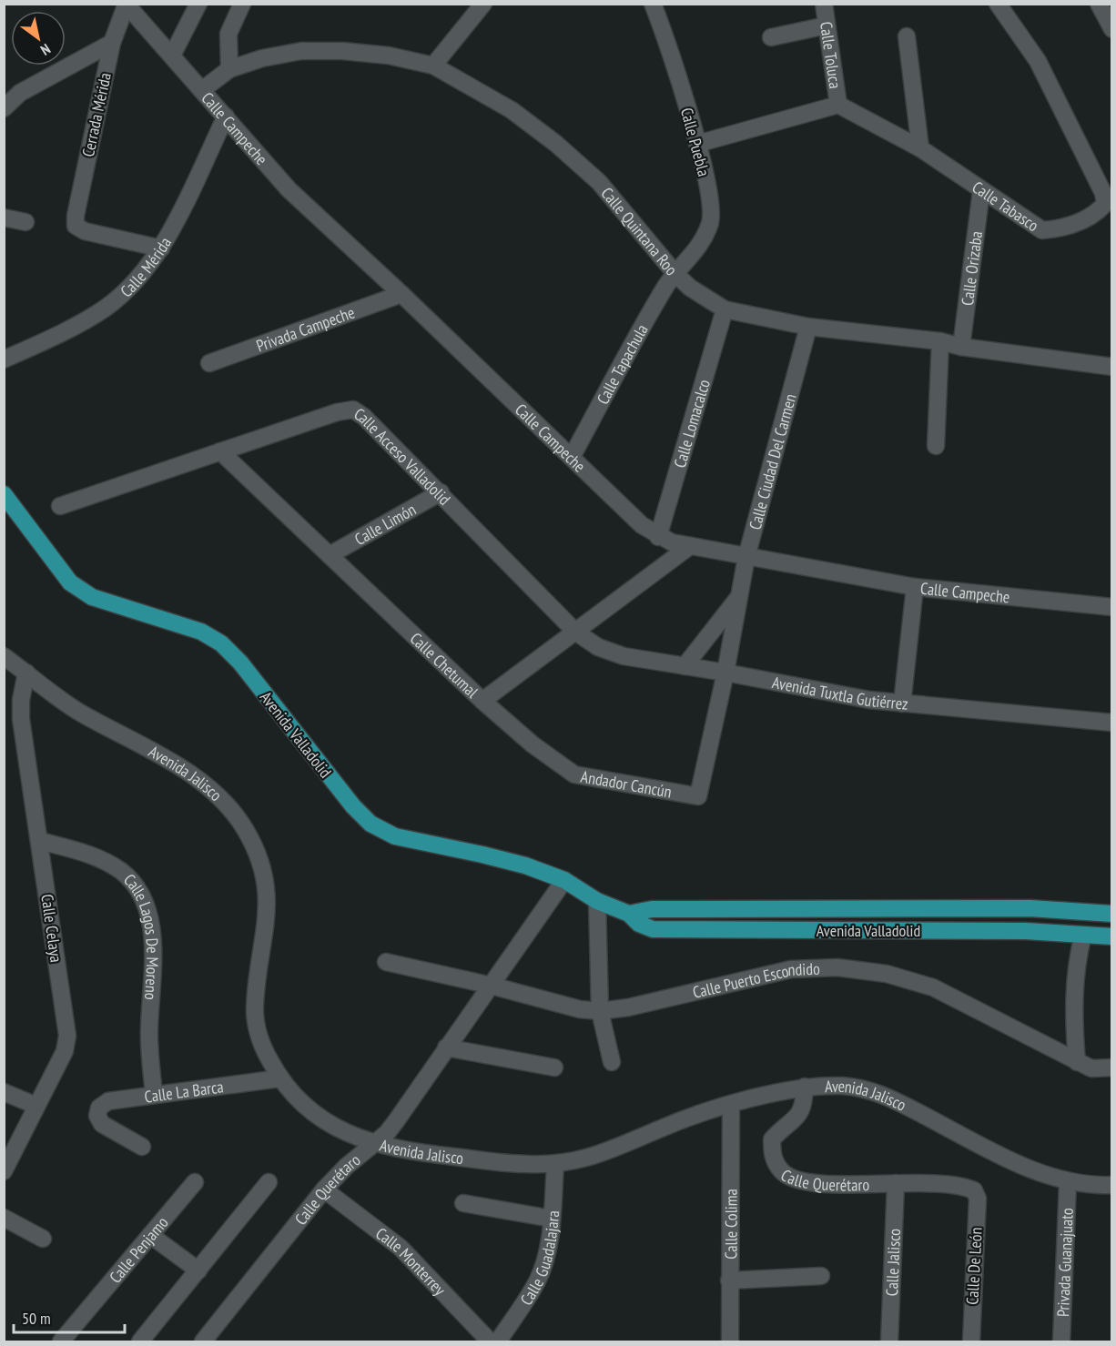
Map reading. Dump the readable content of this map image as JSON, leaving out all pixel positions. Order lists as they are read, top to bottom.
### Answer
{
  "streets": {
    "main road": ["Avenida Valladolid"],
    "street": [
      "Calle Toluca",
      "Cerrada Mérida",
      "Calle Campeche",
      "Calle Puebla",
      "Calle Tabasco",
      "Calle Quintana Roo",
      "Calle Mérida",
      "Calle Orizaba",
      "Privada Campeche",
      "Calle Tapachula",
      "Calle Lomacalco",
      "Calle Acceso Valladolid",
      "Calle Ciudad Del Carmen",
      "Calle Limón",
      "Calle Chetumal",
      "Avenida Tuxtla Gutiérrez",
      "Avenida Jalisco",
      "Andador Cancún",
      "Calle Celaya",
      "Calle Lagos De Moreno",
      "Calle Puerto Escondido",
      "Calle La Barca",
      "Calle Querétaro",
      "Calle Colima",
      "Calle Penjamo",
      "Calle Guadalajara",
      "Calle Monterrey",
      "Calle Jalisco",
      "Privada Guanajuato",
      "Calle De León"
    ]
  },
  "crossings": [
    ["Calle Toluca", "Calle Tabasco"],
    ["Cerrada Mérida", "Calle Campeche"],
    ["Cerrada Mérida", "Calle Mérida"],
    ["Calle Campeche", "Calle Quintana Roo"],
    ["Calle Campeche", "Calle Mérida"],
    ["Calle Campeche", "Privada Campeche"],
    ["Calle Campeche", "Calle Tapachula"],
    ["Calle Campeche", "Calle Lomacalco"],
    ["Calle Campeche", "Calle Ciudad Del Carmen"],
    ["Calle Campeche", "Calle Chetumal"],
    ["Calle Puebla", "Calle Quintana Roo"],
    ["Calle Puebla", "Calle Tapachula"],
    ["Calle Tabasco", "Calle Orizaba"],
    ["Calle Quintana Roo", "Calle Orizaba"],
    ["Calle Quintana Roo", "Calle Tapachula"],
    ["Calle Quintana Roo", "Calle Lomacalco"],
    ["Calle Quintana Roo", "Calle Ciudad Del Carmen"],
    ["Calle Acceso Valladolid", "Calle Limón"],
    ["Calle Acceso Valladolid", "Calle Chetumal"],
    ["Calle Acceso Valladolid", "Avenida Tuxtla Gutiérrez"],
    ["Calle Ciudad Del Carmen", "Avenida Tuxtla Gutiérrez"],
    ["Calle Ciudad Del Carmen", "Andador Cancún"],
    ["Calle Limón", "Calle Chetumal"],
    ["Calle Chetumal", "Avenida Tuxtla Gutiérrez"],
    ["Calle Chetumal", "Andador Cancún"],
    ["Avenida Valladolid", "Calle Querétaro"],
    ["Avenida Jalisco", "Calle Celaya"],
    ["Avenida Jalisco", "Calle La Barca"],
    ["Avenida Jalisco", "Calle Querétaro"],
    ["Avenida Jalisco", "Calle Colima"],
    ["Avenida Jalisco", "Calle Guadalajara"],
    ["Avenida Jalisco", "Privada Guanajuato"],
    ["Calle Celaya", "Calle Lagos De Moreno"],
    ["Calle Lagos De Moreno", "Calle La Barca"],
    ["Calle Puerto Escondido", "Calle Querétaro"],
    ["Calle Querétaro", "Calle Monterrey"],
    ["Calle Querétaro", "Calle Jalisco"],
    ["Calle Querétaro", "Calle De León"]
  ],
  "scale_bar": "50 m",
  "north": "bottom right"
}
